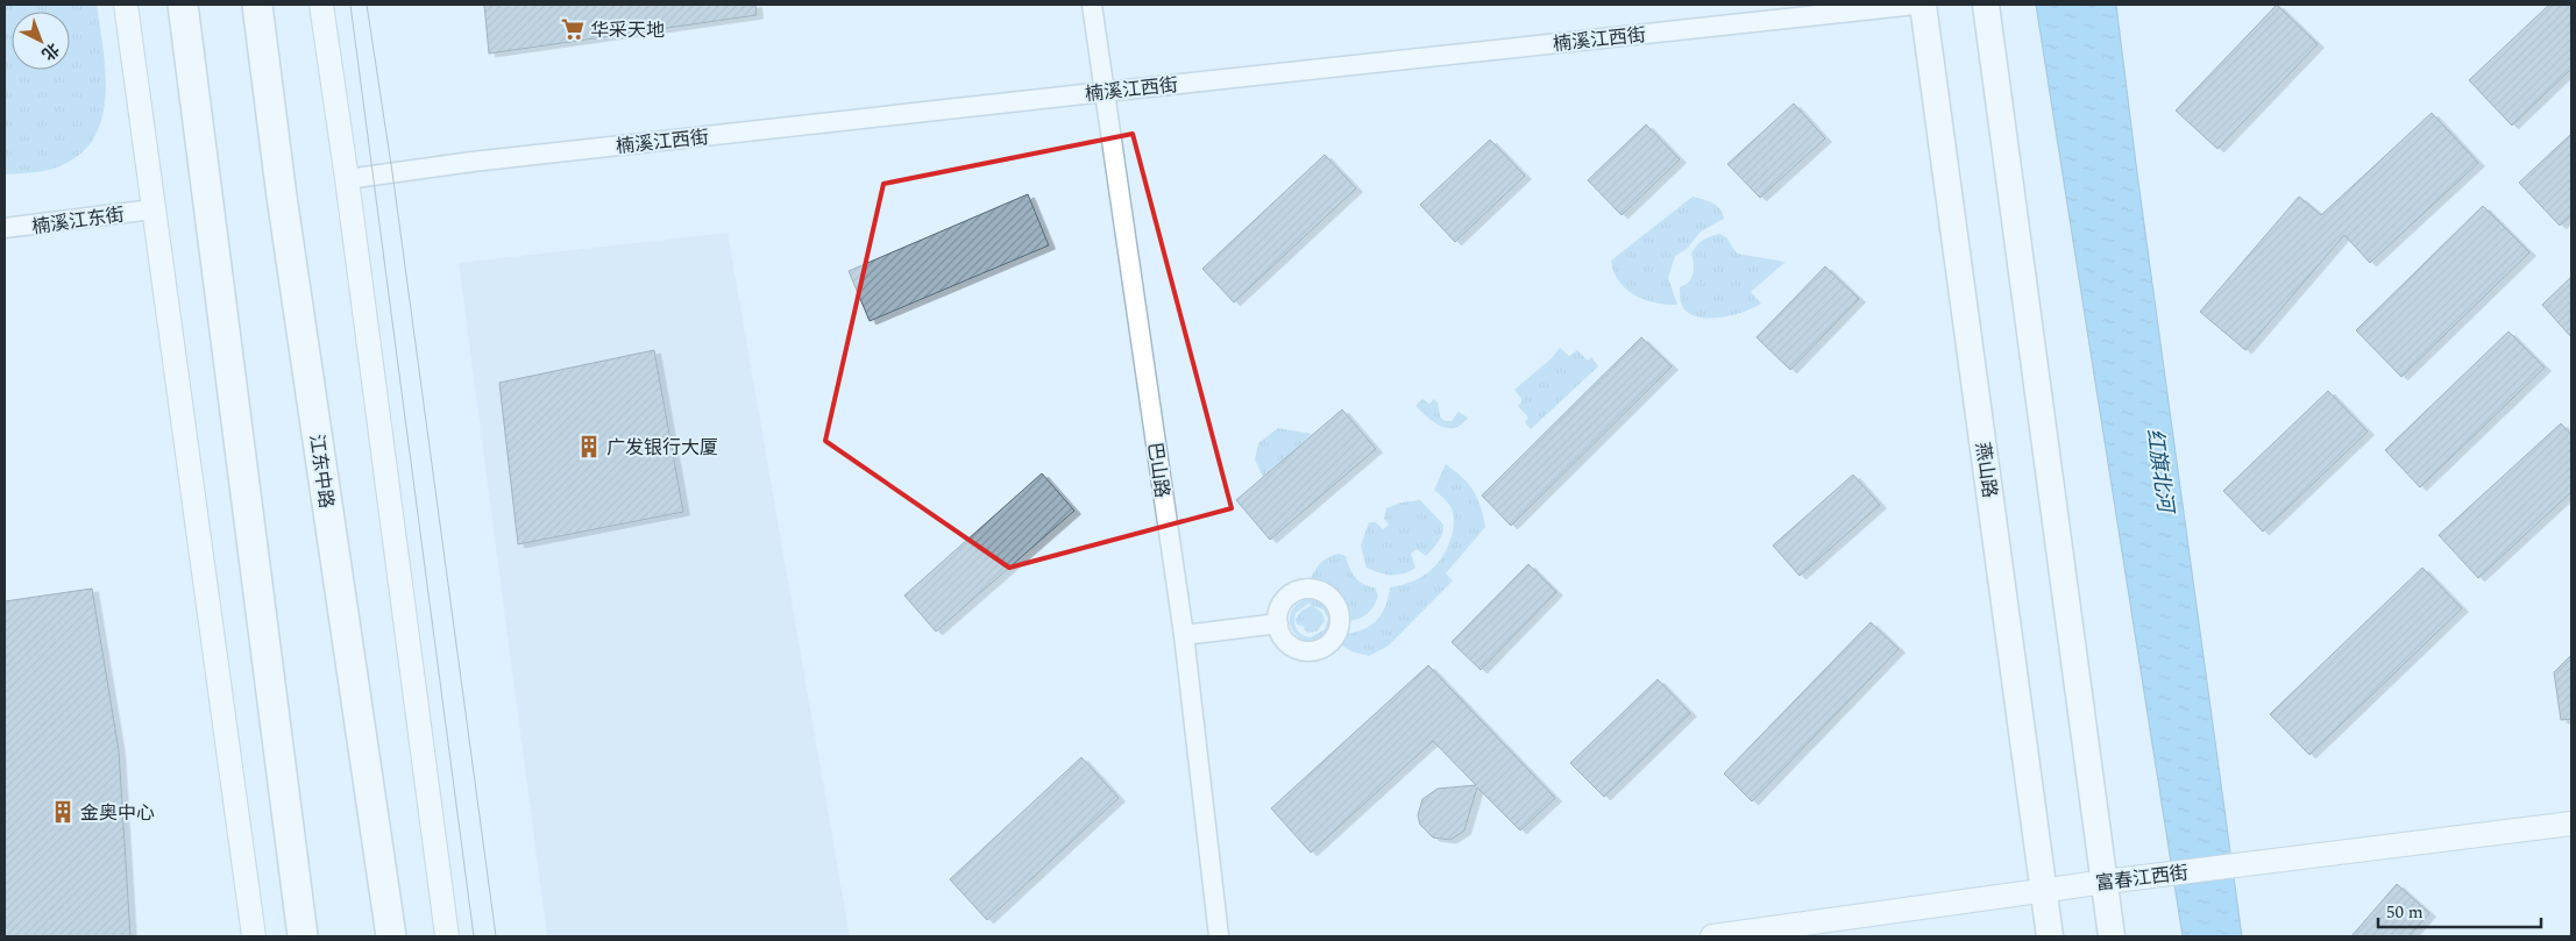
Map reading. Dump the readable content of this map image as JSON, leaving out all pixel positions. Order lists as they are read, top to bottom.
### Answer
{
  "streets": {
    "main road": ["燕山路", "江东中路"],
    "street": [
      "楠溪江西街",
      "楠溪江东街",
      "巴山路",
      "富春江西街"
    ]
  },
  "crossings": [
    ["楠溪江西街", "巴山路"],
    ["燕山路", "富春江西街"]
  ],
  "water": ["红旗北河"],
  "places": {
    "supermarket": ["华采天地"],
    "building": ["广发银行大厦", "金奥中心"]
  },
  "scale_bar": "50 m",
  "north": "bottom right"
}
